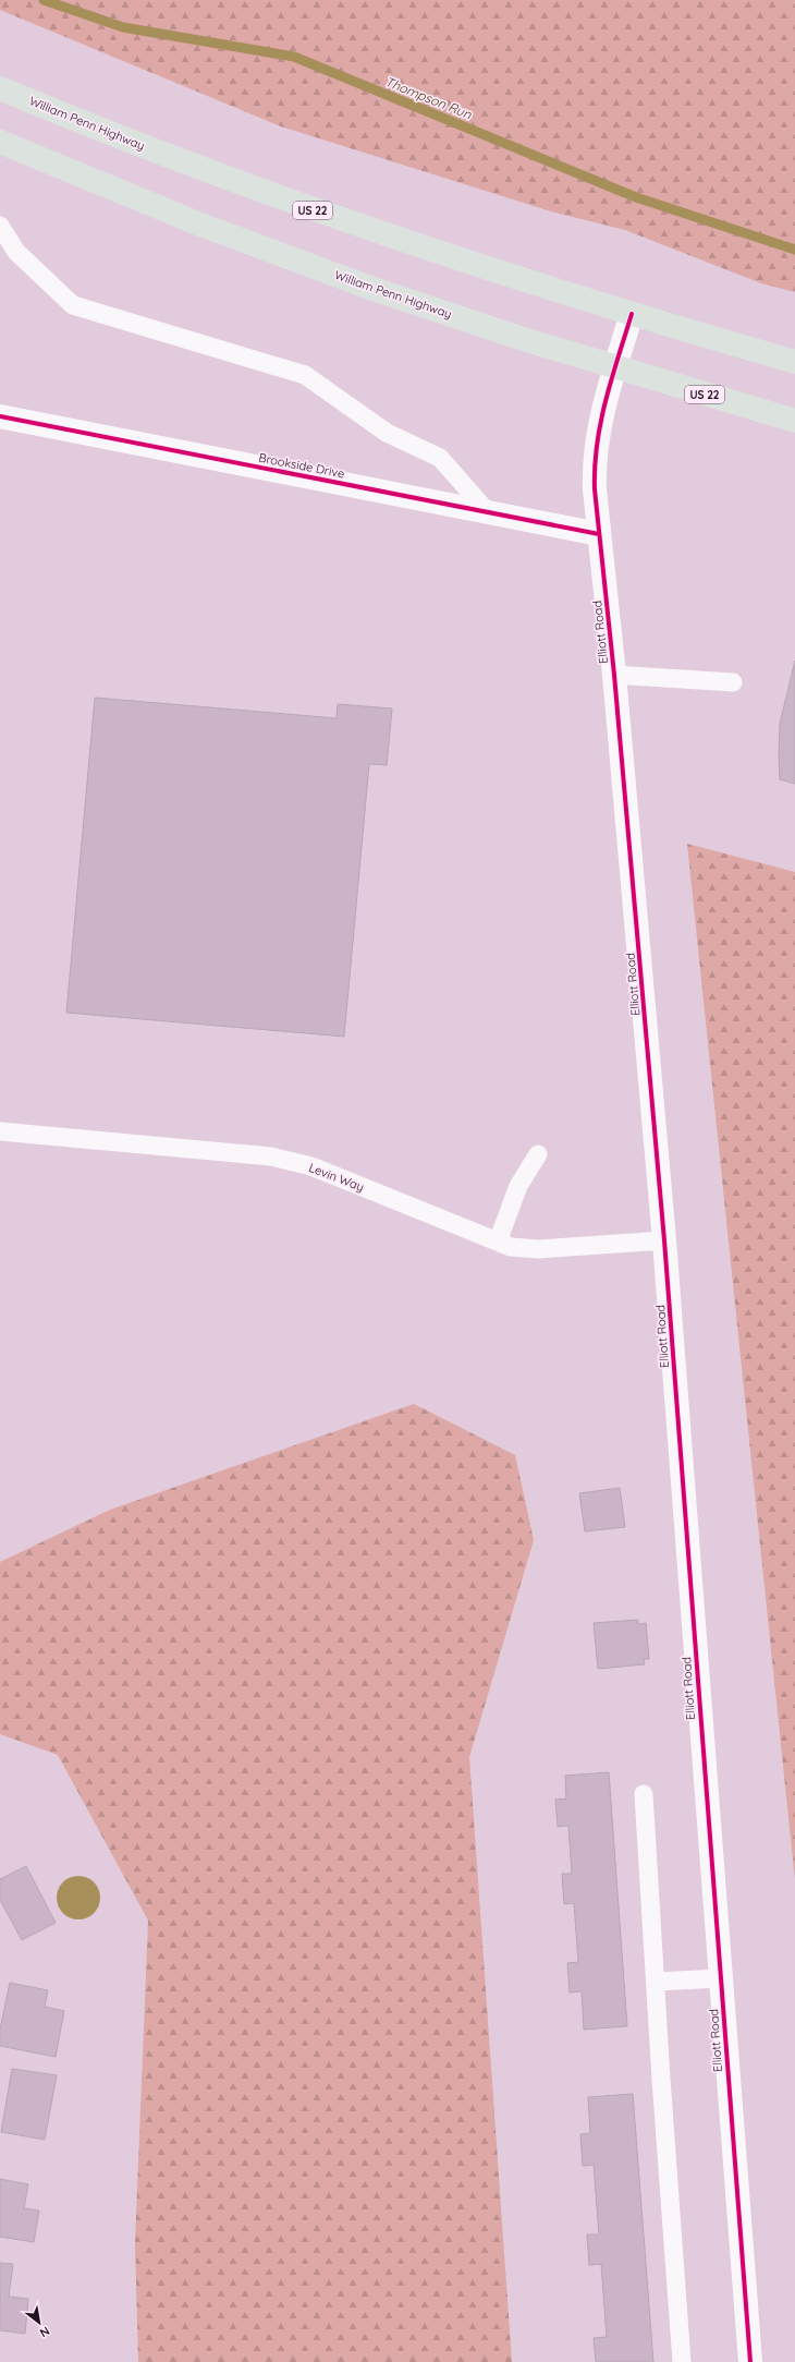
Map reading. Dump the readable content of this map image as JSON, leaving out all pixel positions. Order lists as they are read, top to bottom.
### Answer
{
  "streets": {
    "highway": ["William Penn Highway", "US 22"],
    "street": ["Brookside Drive", "Elliott Road"],
    "lane": ["Levin Way"]
  },
  "crossings": [
    ["William Penn Highway", "Elliott Road"],
    ["Brookside Drive", "Elliott Road"],
    ["Elliott Road", "Levin Way"]
  ],
  "water": ["Thompson Run"],
  "north": "bottom right"
}
